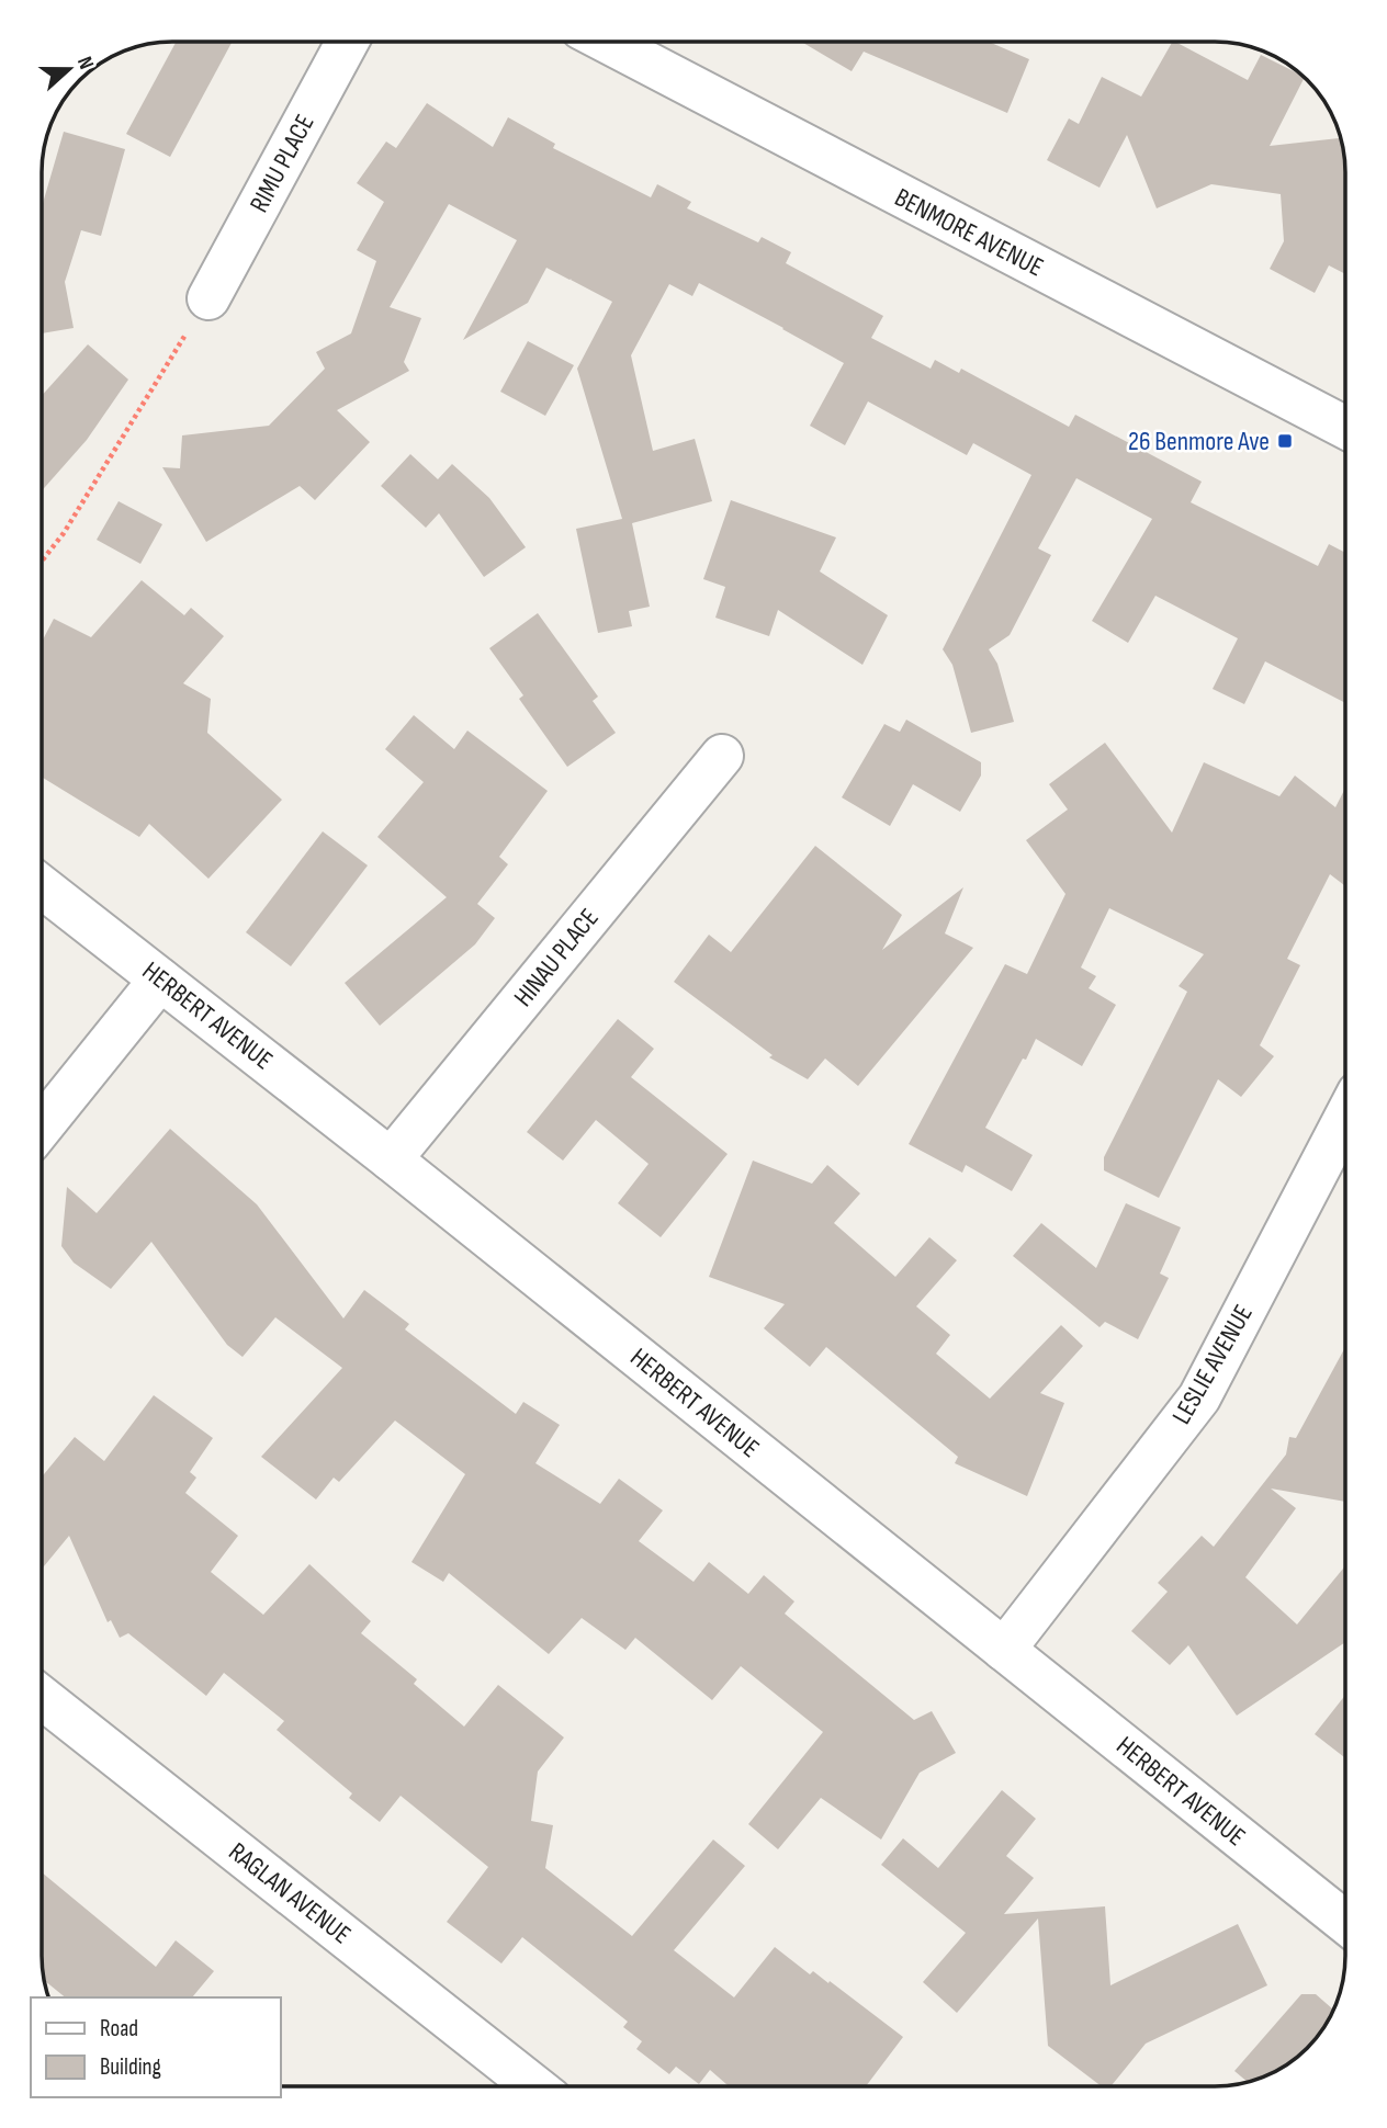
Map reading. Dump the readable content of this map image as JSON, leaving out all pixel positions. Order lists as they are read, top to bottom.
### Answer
{
  "streets": {
    "street": [
      "RIMU PLACE",
      "BENMORE AVENUE",
      "HINAU PLACE",
      "HERBERT AVENUE",
      "LESLIE AVENUE",
      "RAGLAN AVENUE"
    ]
  },
  "crossings": [
    ["HINAU PLACE", "HERBERT AVENUE"],
    ["HERBERT AVENUE", "LESLIE AVENUE"]
  ],
  "places": {
    "transit": ["26 Benmore Ave"]
  },
  "legend": ["Road", "Building"],
  "north": "right"
}
